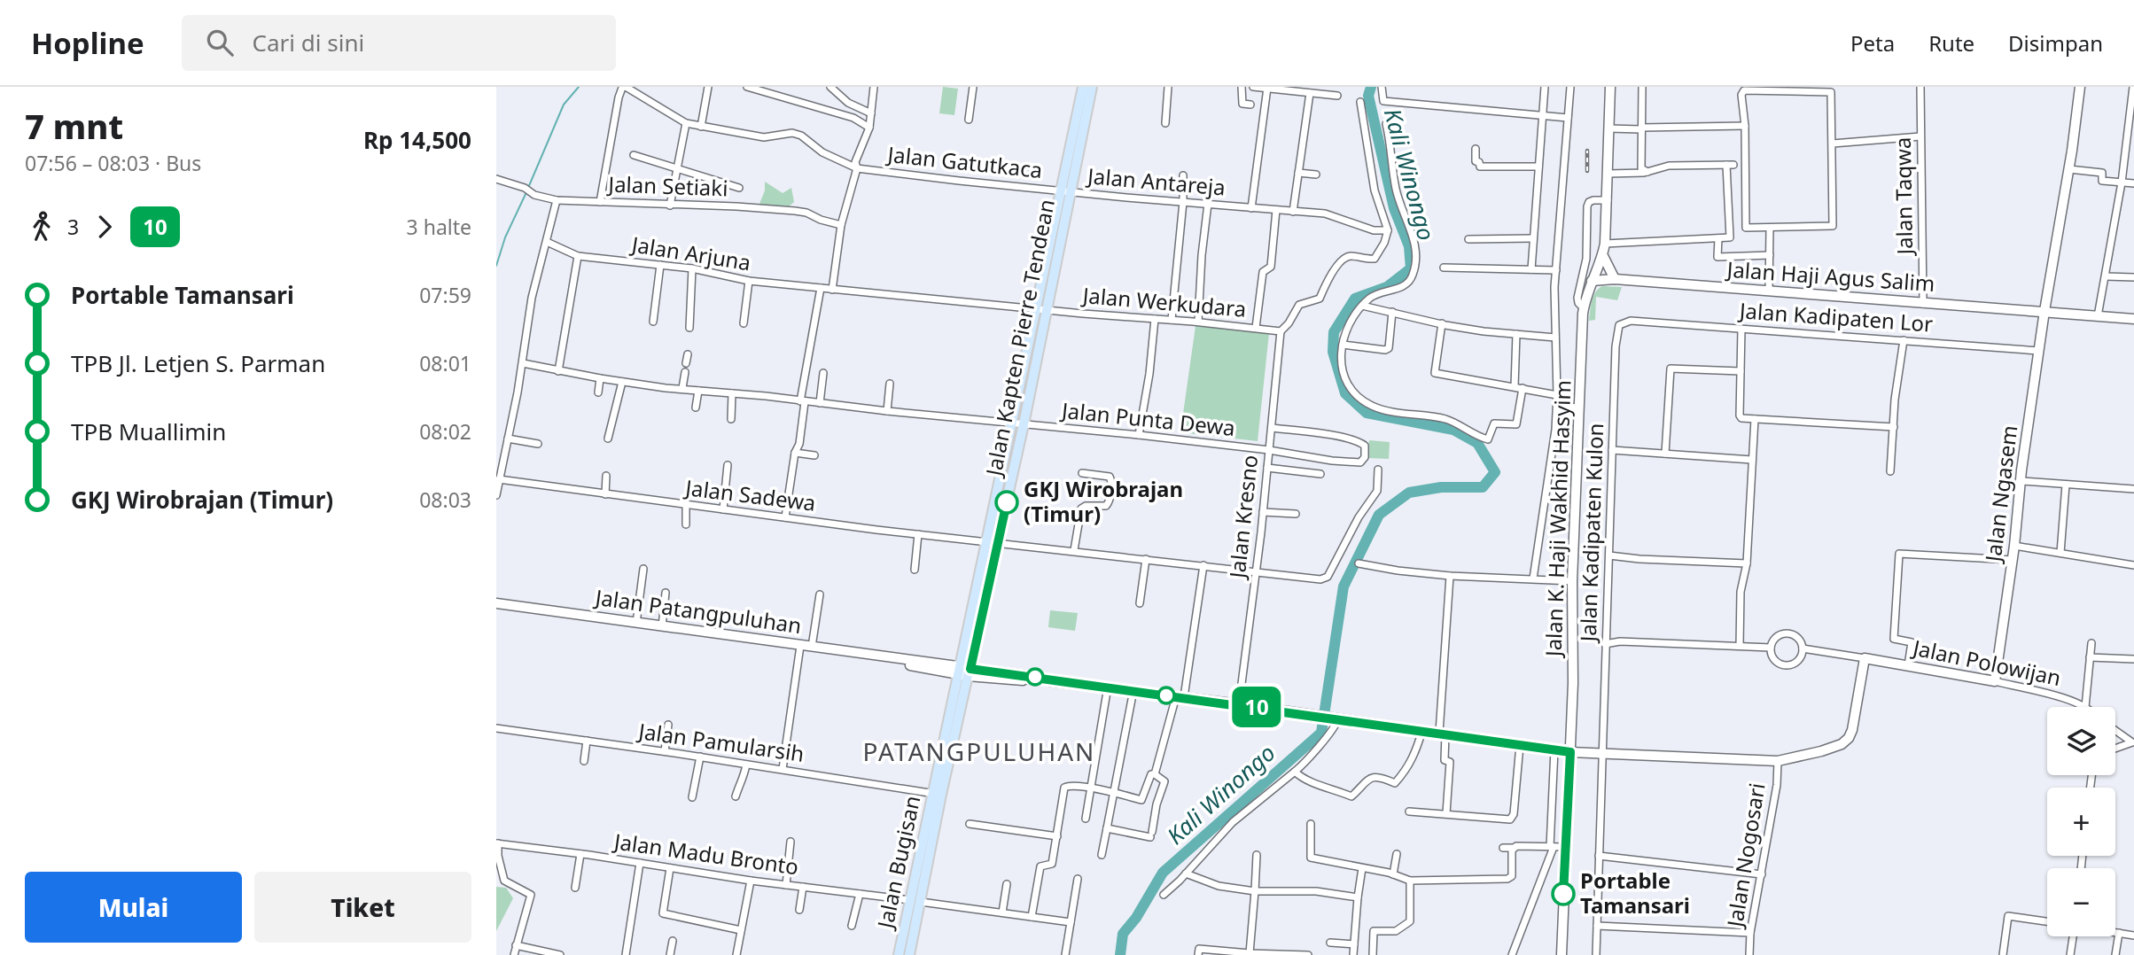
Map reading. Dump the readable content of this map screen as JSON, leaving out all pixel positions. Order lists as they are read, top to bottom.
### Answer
{
  "streets": {
    "main road": ["Jalan Kapten Pierre Tendean", "Jalan Bugisan"],
    "street": [
      "Jalan Gatutkaca",
      "Jalan Antareja",
      "Jalan Setiaki",
      "Jalan Taqwa",
      "Jalan Arjuna",
      "Jalan Haji Agus Salim",
      "Jalan Werkudara",
      "Jalan Kadipaten Lor",
      "Jalan Punta Dewa",
      "Jalan Ngasem",
      "Jalan Sadewa",
      "Jalan Kresno",
      "Jalan K. Haji Wakhid Hasyim",
      "Jalan Kadipaten Kulon",
      "Jalan Patangpuluhan",
      "Jalan Polowijan",
      "Jalan Pamularsih",
      "Jalan Madu Bronto",
      "Jalan Nogosari"
    ]
  },
  "crossings": [
    ["Jalan Gatutkaca", "Jalan Antareja"],
    ["Jalan Gatutkaca", "Jalan Kapten Pierre Tendean"],
    ["Jalan Antareja", "Jalan Kapten Pierre Tendean"],
    ["Jalan Taqwa", "Jalan Haji Agus Salim"],
    ["Jalan Arjuna", "Jalan Werkudara"],
    ["Jalan Arjuna", "Jalan Kapten Pierre Tendean"],
    ["Jalan Haji Agus Salim", "Jalan Ngasem"],
    ["Jalan Haji Agus Salim", "Jalan K. Haji Wakhid Hasyim"],
    ["Jalan Werkudara", "Jalan Kapten Pierre Tendean"],
    ["Jalan Werkudara", "Jalan Kresno"],
    ["Jalan Kadipaten Lor", "Jalan Ngasem"],
    ["Jalan Kadipaten Lor", "Jalan Kadipaten Kulon"],
    ["Jalan Kapten Pierre Tendean", "Jalan Punta Dewa"],
    ["Jalan Kapten Pierre Tendean", "Jalan Sadewa"],
    ["Jalan Kapten Pierre Tendean", "Jalan Patangpuluhan"],
    ["Jalan Kapten Pierre Tendean", "Jalan Bugisan"],
    ["Jalan Punta Dewa", "Jalan Kresno"],
    ["Jalan Ngasem", "Jalan Polowijan"],
    ["Jalan Sadewa", "Jalan Kresno"],
    ["Jalan Kresno", "Jalan Patangpuluhan"],
    ["Jalan K. Haji Wakhid Hasyim", "Jalan Patangpuluhan"],
    ["Jalan Kadipaten Kulon", "Jalan Patangpuluhan"],
    ["Jalan Patangpuluhan", "Jalan Polowijan"],
    ["Jalan Patangpuluhan", "Jalan Nogosari"],
    ["Jalan Patangpuluhan", "Jalan Bugisan"],
    ["Jalan Pamularsih", "Jalan Bugisan"],
    ["Jalan Madu Bronto", "Jalan Bugisan"]
  ],
  "districts": ["PATANGPULUHAN"],
  "water": ["Kali Winongo"],
  "places": ["GKJ Wirobrajan (Timur)", "Portable Tamansari"],
  "lines": ["bus line 10"],
  "page": {
    "header": "Hopline",
    "search": "Cari di sini",
    "nav": ["Peta", "Rute", "Disimpan"],
    "heading": ["7 mnt", "07:56 – 08:03 · Bus", "Rp 14,500"],
    "on_map": "10",
    "legs": ["3", "10", "3 halte"],
    "list": [
      {
        "name": "Portable Tamansari",
        "value": "07:59"
      },
      {
        "name": "TPB Jl. Letjen S. Parman",
        "value": "08:01"
      },
      {
        "name": "TPB Muallimin",
        "value": "08:02"
      },
      {
        "name": "GKJ Wirobrajan (Timur)",
        "value": "08:03"
      }
    ],
    "map_buttons": ["+", "−"],
    "buttons": ["Mulai", "Tiket"]
  }
}
